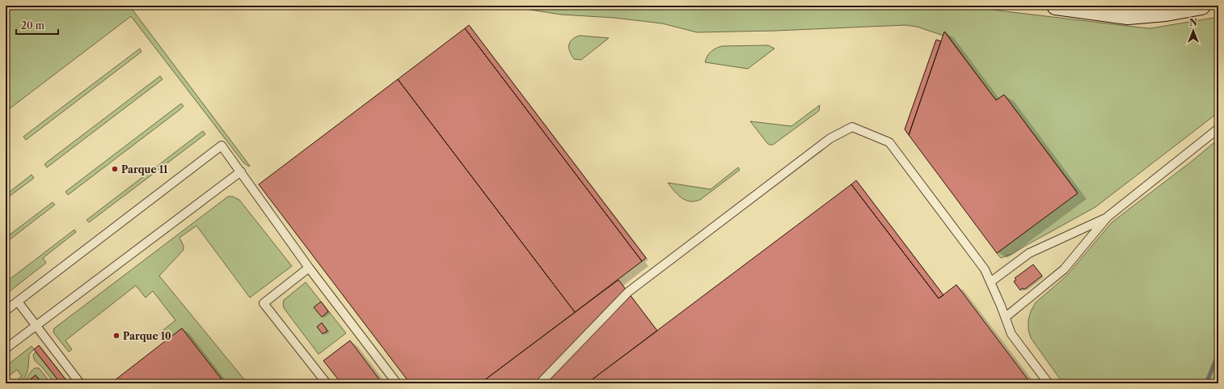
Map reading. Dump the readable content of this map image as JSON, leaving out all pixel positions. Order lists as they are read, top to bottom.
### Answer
{
  "places": ["Parque 11", "Parque 10"],
  "scale_bar": "20 m",
  "north": "top"
}
